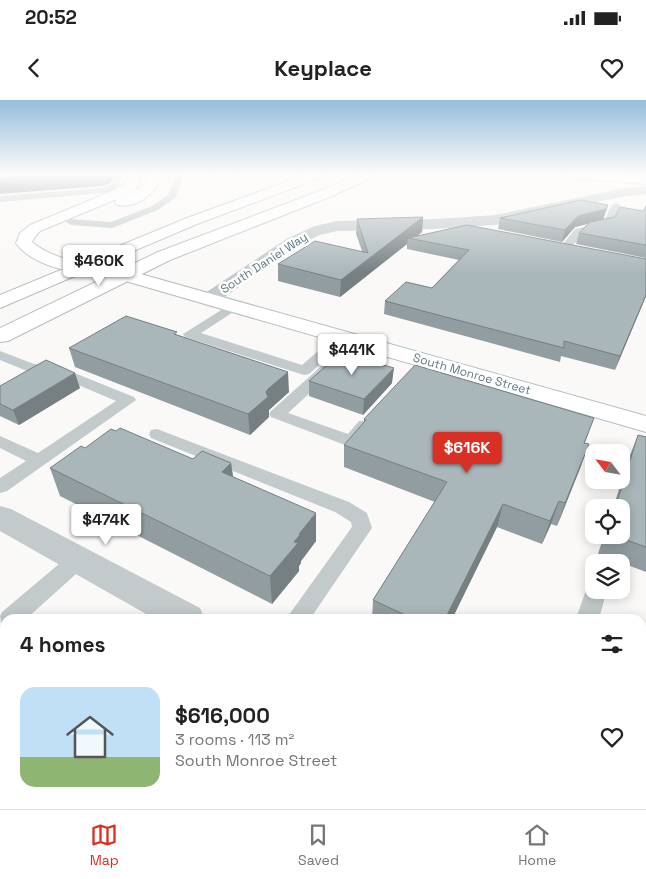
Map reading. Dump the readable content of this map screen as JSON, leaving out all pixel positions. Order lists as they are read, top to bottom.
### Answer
{
  "streets": {
    "main road": ["South Monroe Street"],
    "street": ["South Daniel Way"]
  },
  "crossings": [
    ["South Daniel Way", "South Monroe Street"]
  ],
  "north": "top left",
  "page": {
    "status": "20:52",
    "header": "Keyplace",
    "price": [
      "$460K",
      "$441K",
      "$616K",
      "$474K"
    ],
    "heading": "4 homes",
    "list": [
      {
        "name": "$616,000",
        "note": "3 rooms · 113 m² · South Monroe Street"
      }
    ],
    "tabs": ["Map", "Saved", "Home"]
  }
}
